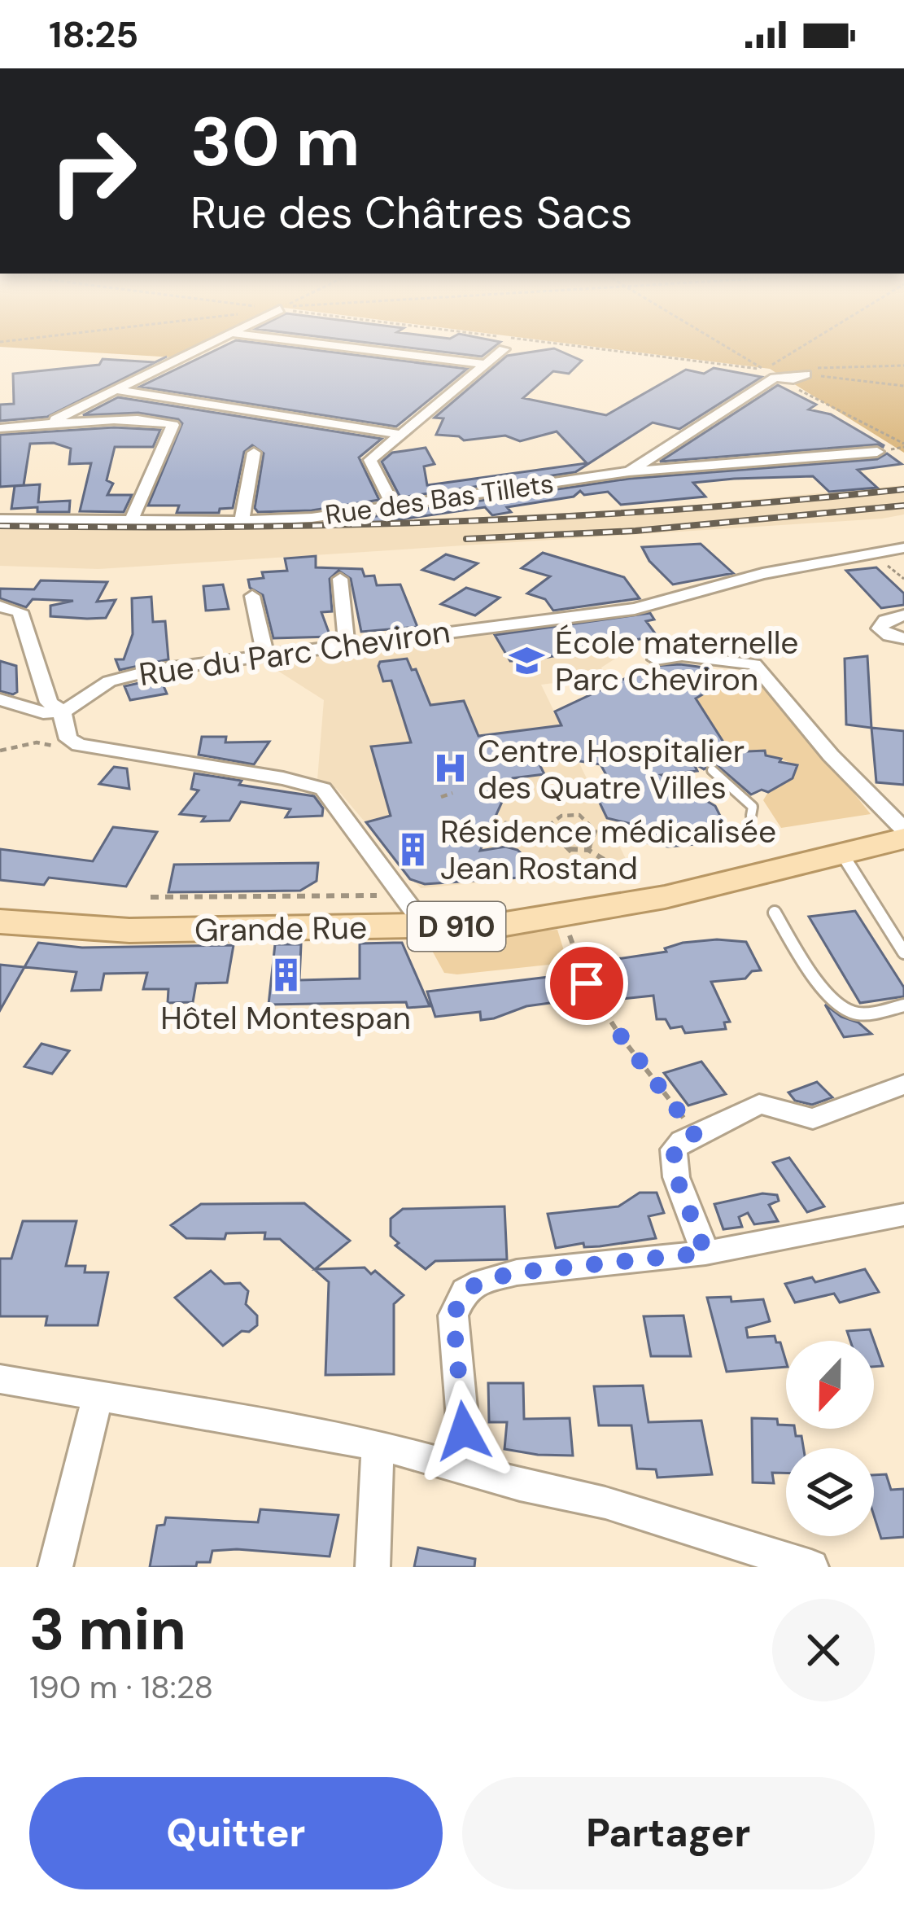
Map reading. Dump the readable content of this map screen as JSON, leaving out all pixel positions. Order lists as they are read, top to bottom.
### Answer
{
  "streets": {
    "main road": ["D 910", "Grande Rue"],
    "street": ["Rue des Bas Tillets", "Rue du Parc Cheviron"]
  },
  "places": {
    "school or university": ["École maternelle Parc Cheviron"],
    "hospital": ["Centre Hospitalier des Quatre Villes"],
    "building": ["Résidence médicalisée Jean Rostand", "Hôtel Montespan"]
  },
  "north": "bottom",
  "page": {
    "status": "18:25",
    "turn": ["30 m", "Rue des Châtres Sacs"],
    "heading": ["3 min", "190 m · 18:28"],
    "buttons": ["Quitter", "Partager"]
  }
}
